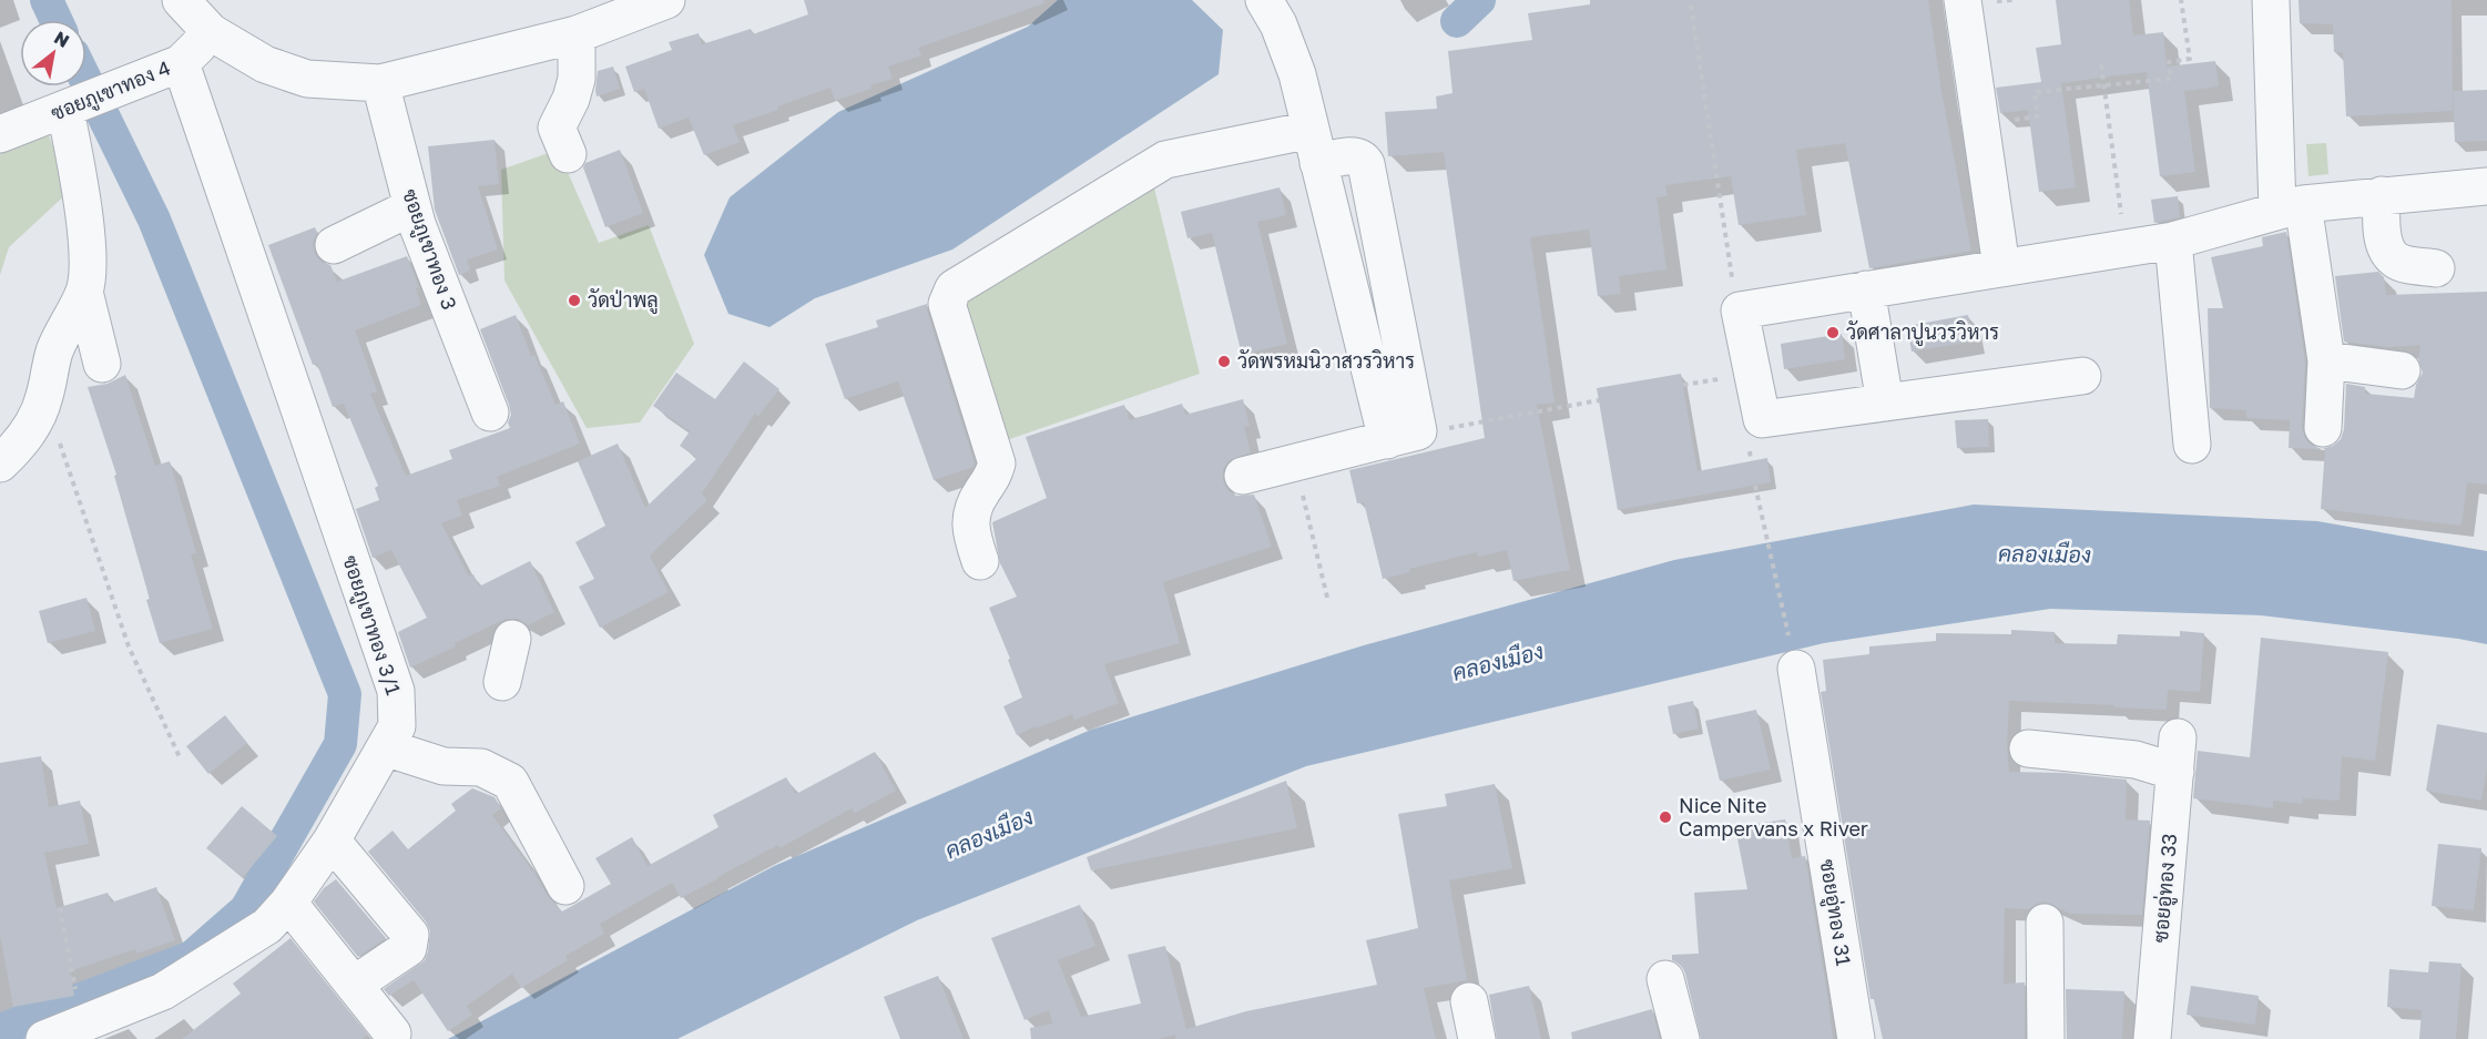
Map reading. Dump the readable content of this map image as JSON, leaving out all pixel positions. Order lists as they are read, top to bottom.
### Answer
{
  "streets": {
    "street": [
      "ซอยภูเขาทอง 4",
      "ซอยภูเขาทอง 3",
      "ซอยภูเขาทอง 3/1",
      "ซอยอู่ทอง 33",
      "ซอยอู่ทอง 31"
    ]
  },
  "crossings": [
    ["ซอยภูเขาทอง 4", "ซอยภูเขาทอง 3/1"]
  ],
  "water": ["คลองเมือง"],
  "places": [
    "วัดป่าพลู",
    "วัดศาลาปูนวรวิหาร",
    "วัดพรหมนิวาสวรวิหาร",
    "Nice Nite Campervans x River"
  ],
  "north": "top right"
}
